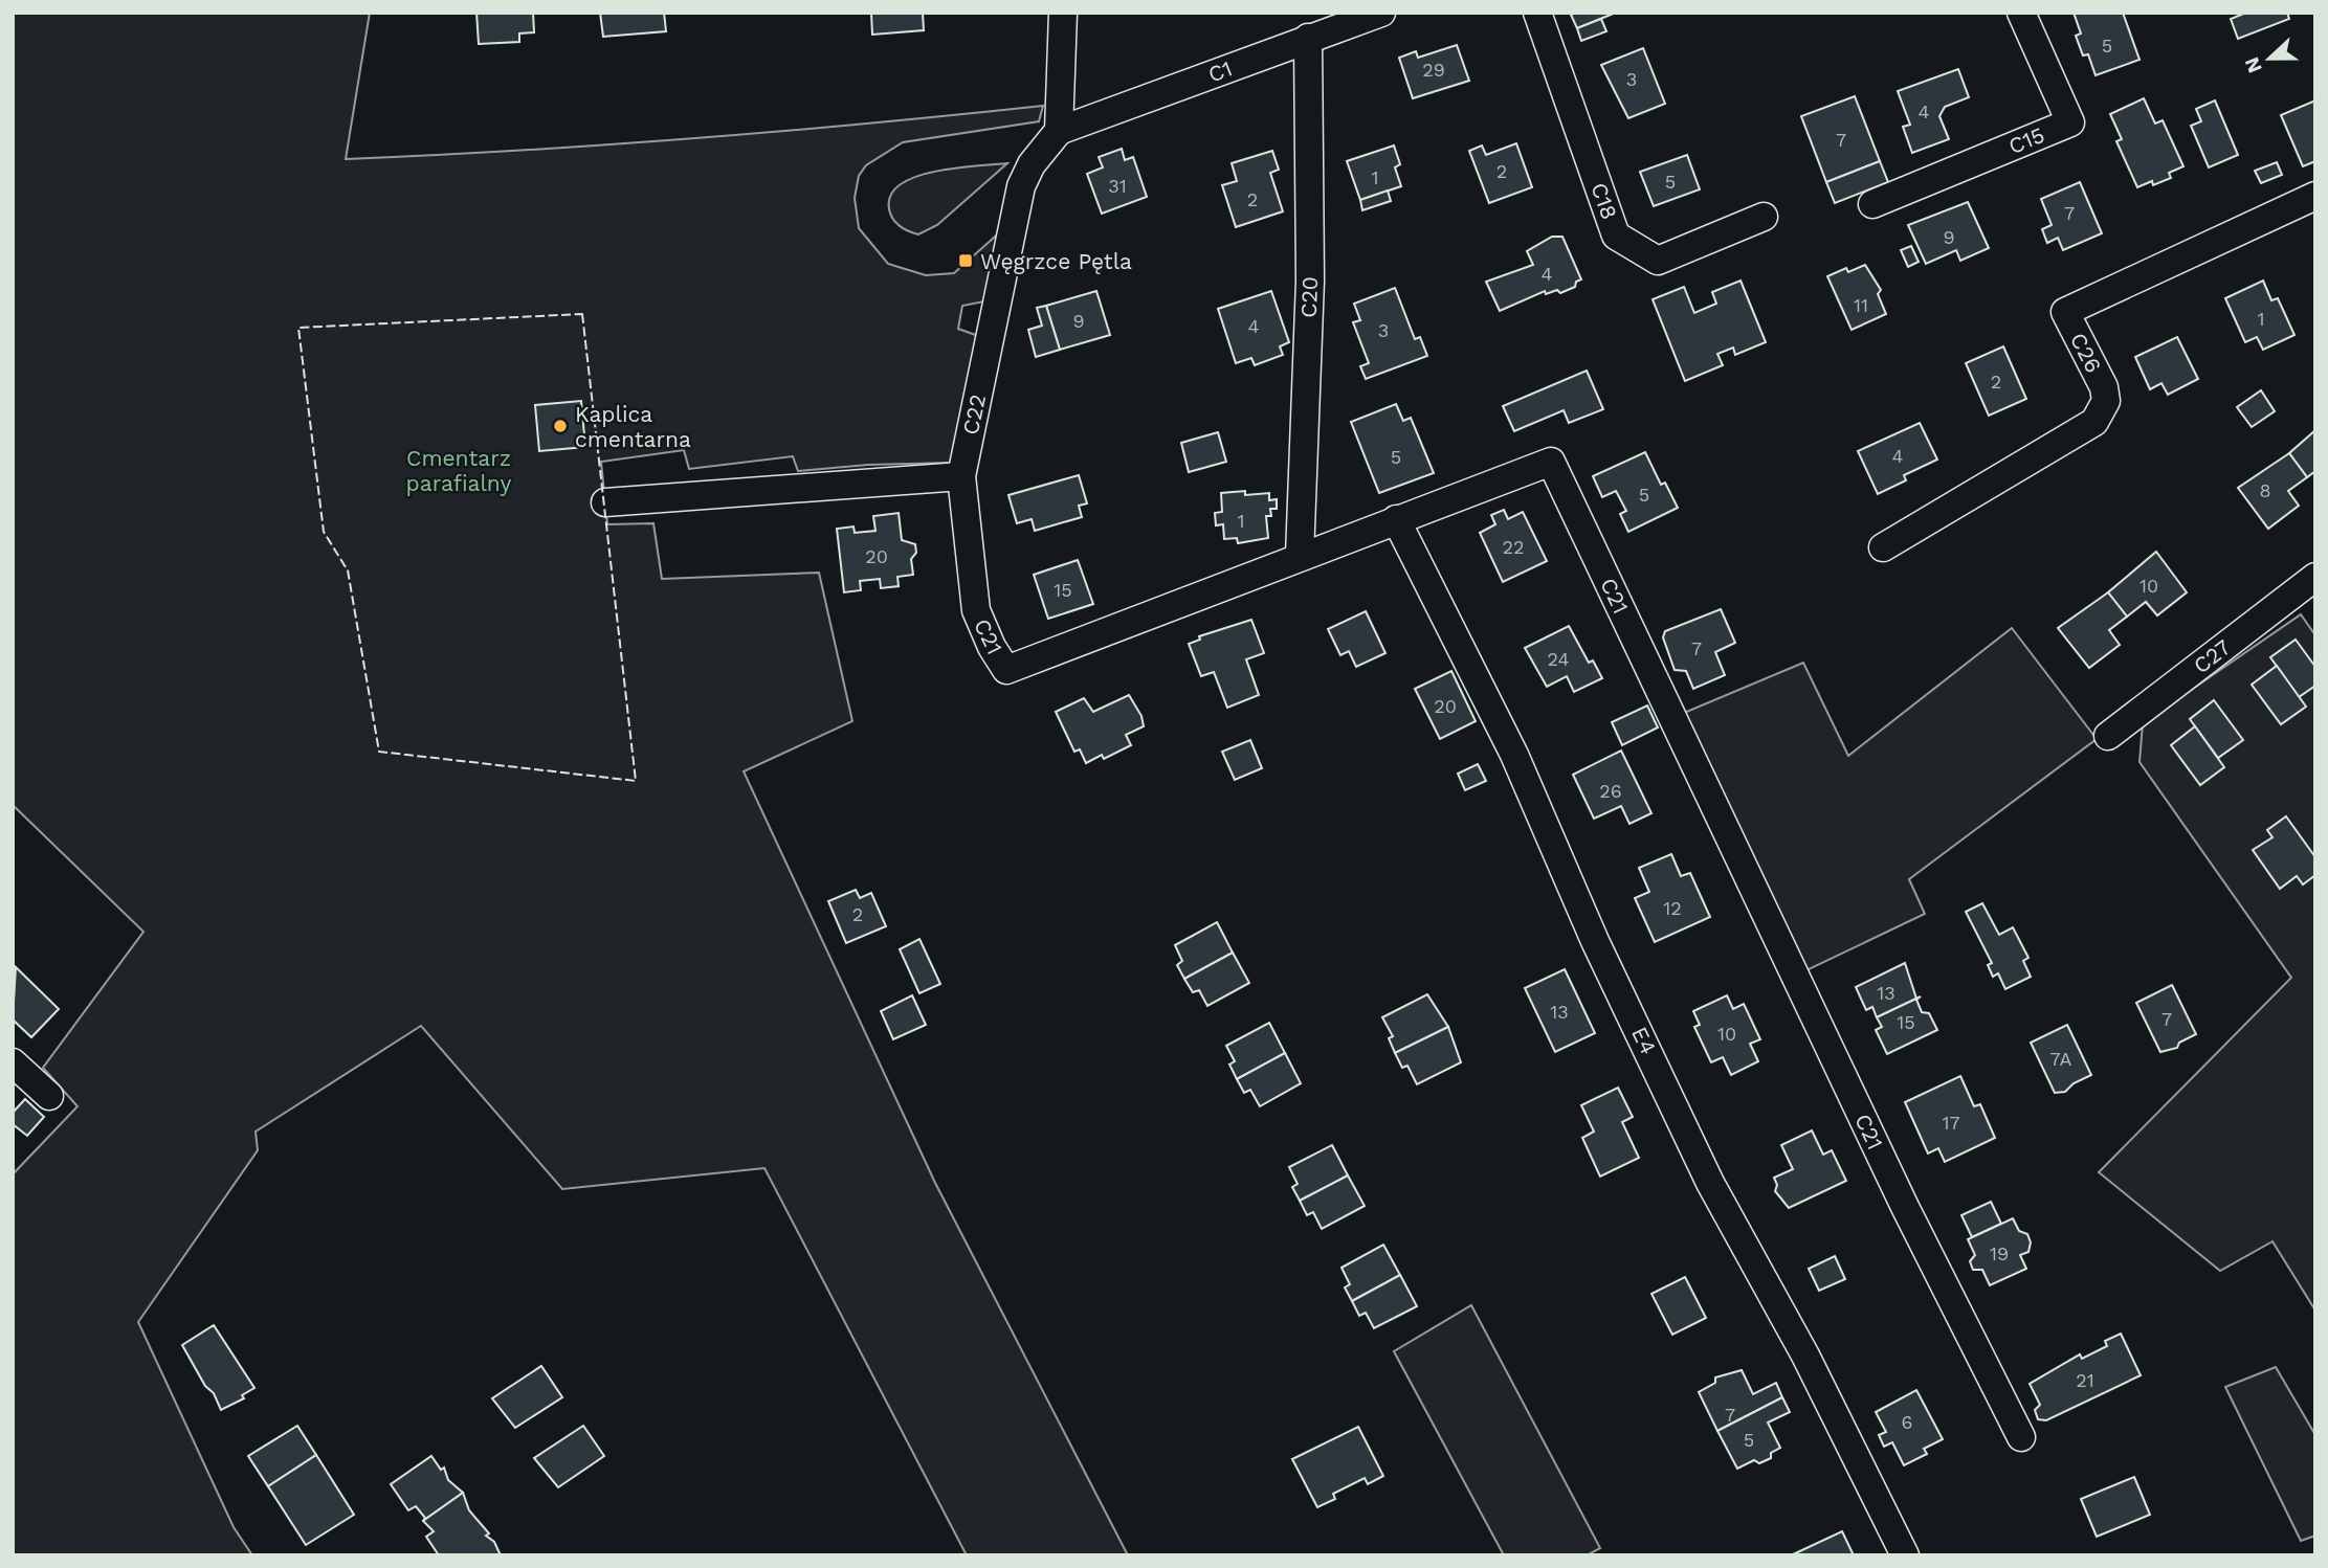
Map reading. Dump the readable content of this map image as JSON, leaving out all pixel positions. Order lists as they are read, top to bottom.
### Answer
{
  "streets": {
    "street": [
      "C1",
      "C15",
      "C18",
      "C20",
      "C26",
      "C22",
      "C21",
      "C27",
      "E4"
    ]
  },
  "crossings": [
    ["C1", "C20"],
    ["C1", "C22"],
    ["C20", "C21"],
    ["C22", "C21"],
    ["C21", "E4"]
  ],
  "parks": ["Cmentarz parafialny"],
  "places": {
    "transit": ["Węgrzce Pętla"],
    "other": ["Kaplica cmentarna"]
  },
  "house_numbers": [
    "5",
    "29",
    "3",
    "4",
    "7",
    "2",
    "1",
    "5",
    "31",
    "2",
    "7",
    "9",
    "4",
    "11",
    "1",
    "9",
    "4",
    "3",
    "2",
    "4",
    "5",
    "8",
    "5",
    "1",
    "22",
    "20",
    "10",
    "15",
    "7",
    "24",
    "20",
    "26",
    "12",
    "2",
    "13",
    "13",
    "7",
    "15",
    "10",
    "7A",
    "17",
    "19",
    "21",
    "7",
    "6",
    "5"
  ],
  "north": "left"
}
